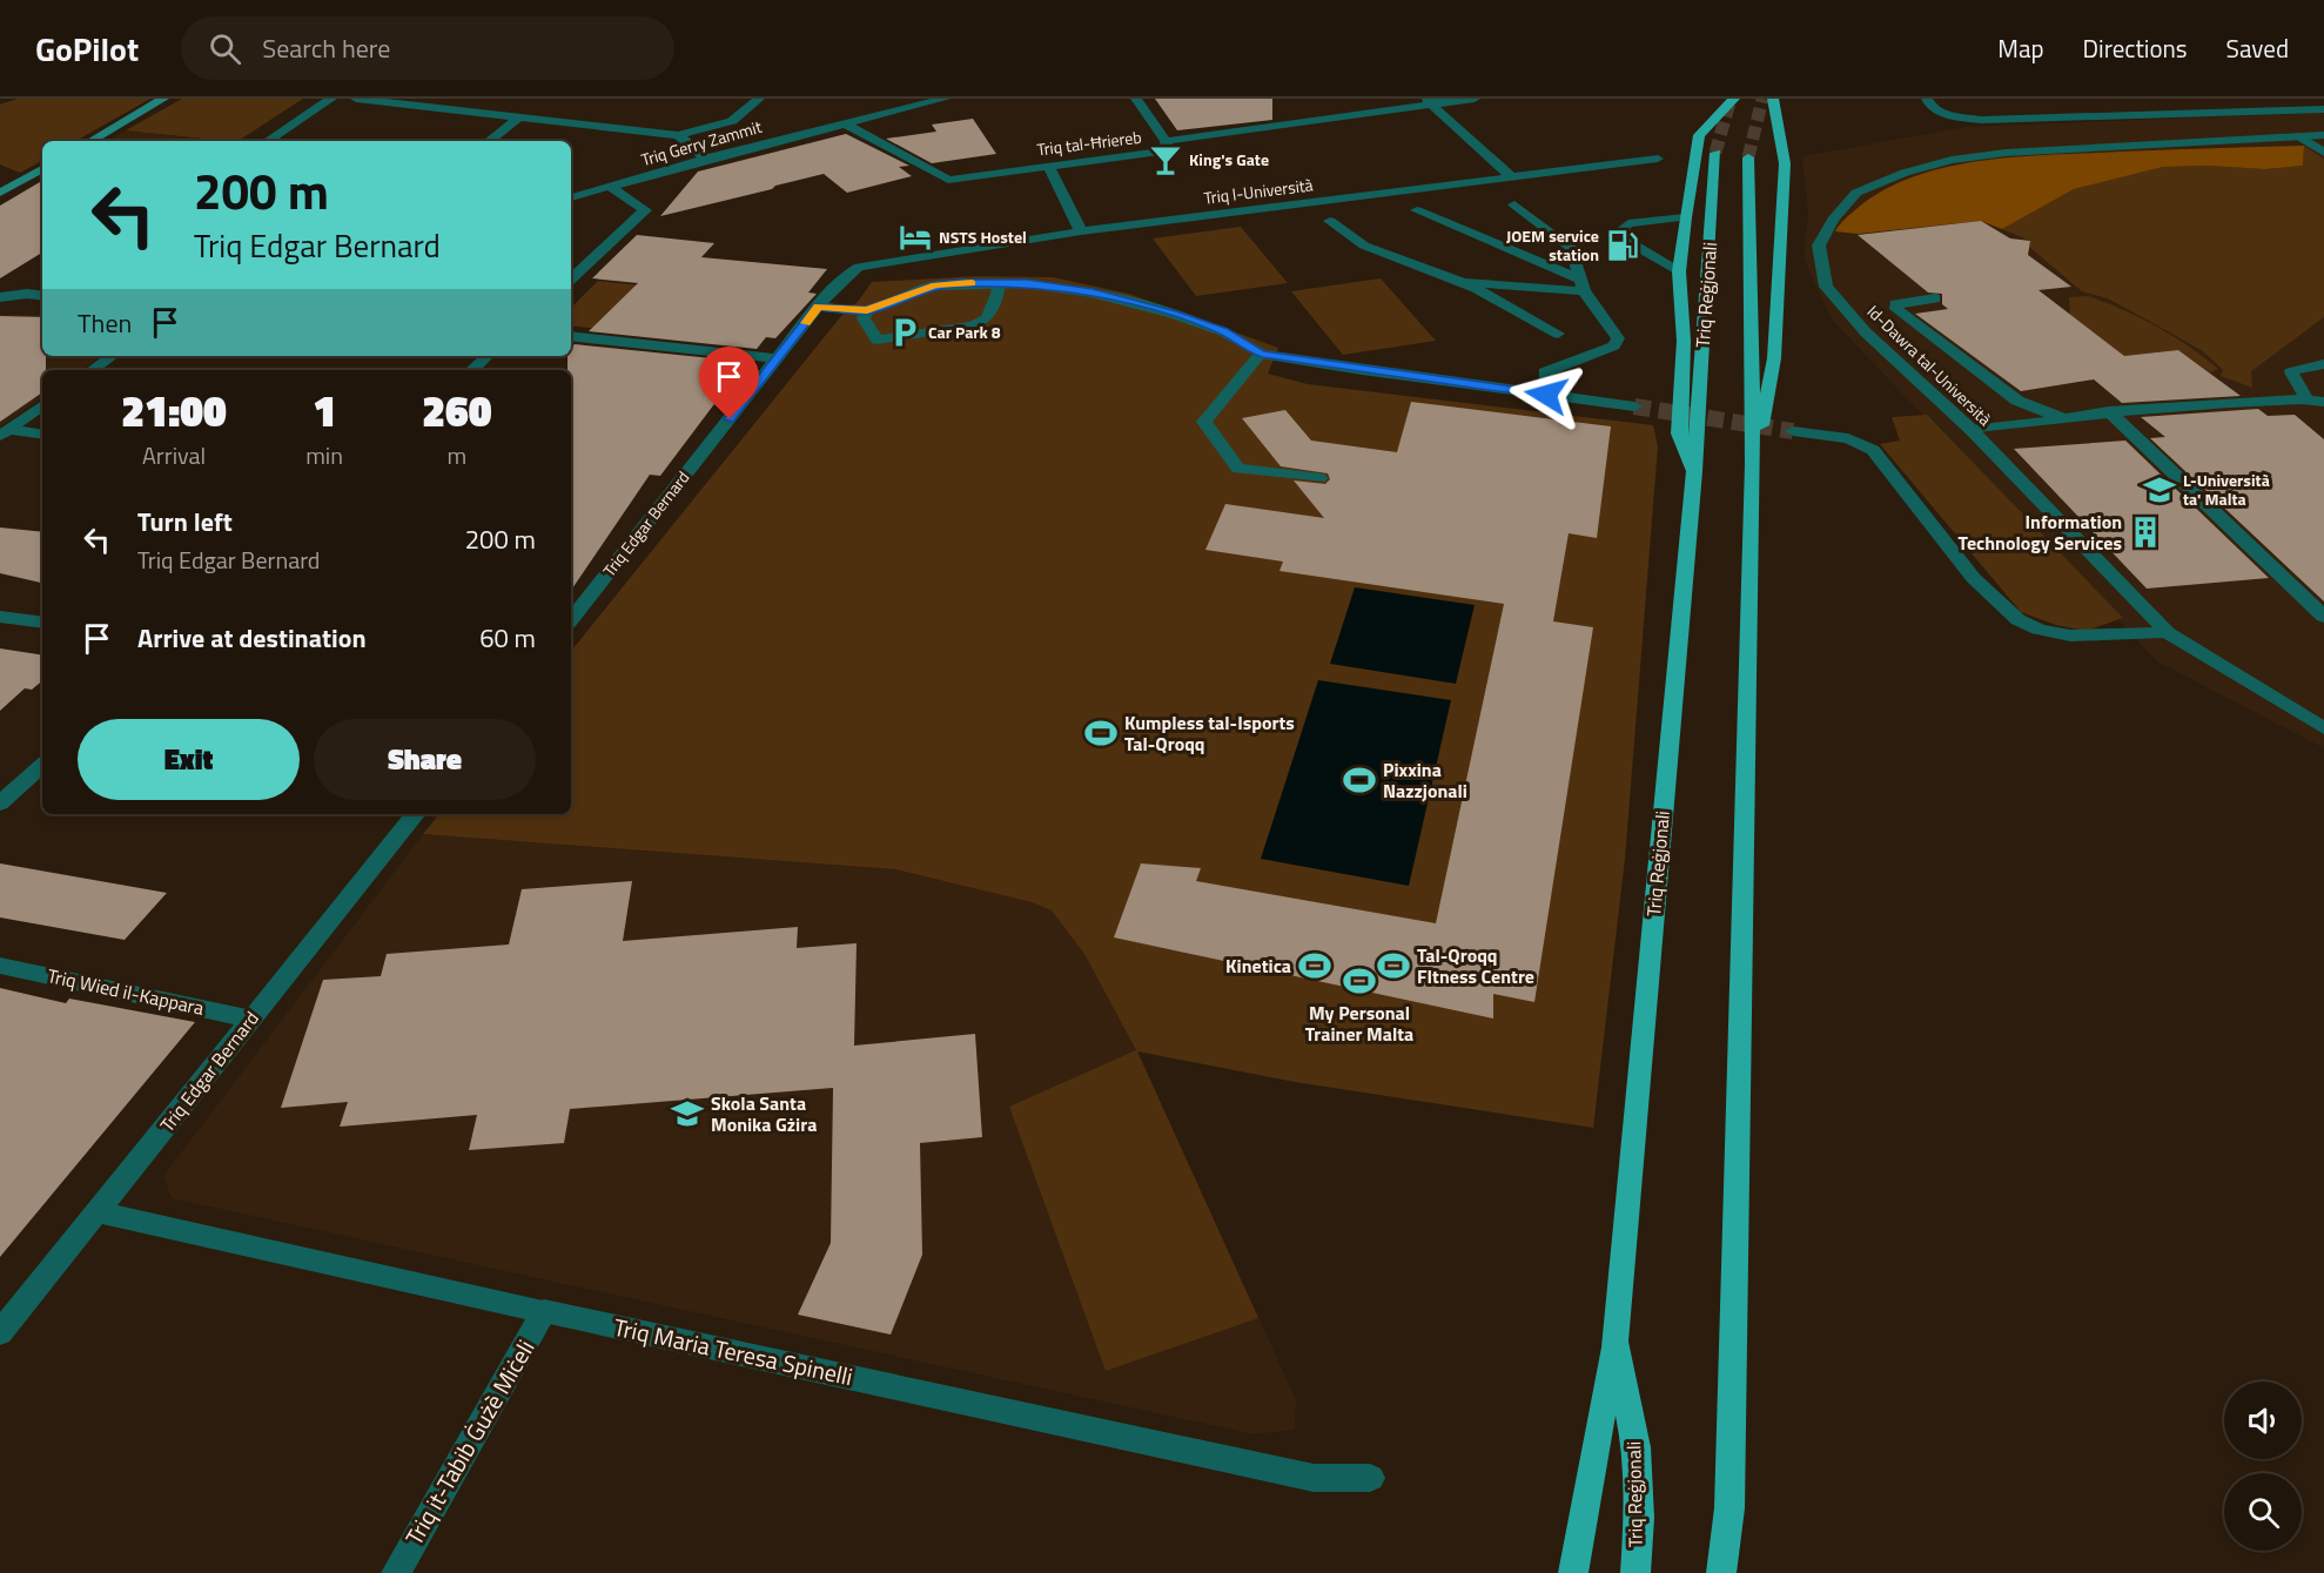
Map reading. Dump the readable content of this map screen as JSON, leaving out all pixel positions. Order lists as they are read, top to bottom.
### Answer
{
  "streets": {
    "highway": ["Triq Reġjonali"],
    "street": [
      "Triq Gerry Zammit",
      "Triq tal-Ħriereb",
      "Triq l-Università",
      "Id-Dawra tal-Università",
      "Triq Edgar Bernard",
      "Triq Wied il-Kappara",
      "Triq Maria Teresa Spinelli",
      "Triq it-Tabib Ġużè Miċeli"
    ]
  },
  "crossings": [
    ["Triq Gerry Zammit", "Triq tal-Ħriereb"],
    ["Triq l-Università", "Triq Edgar Bernard"],
    ["Triq Edgar Bernard", "Triq Wied il-Kappara"],
    ["Triq Edgar Bernard", "Triq Maria Teresa Spinelli"],
    ["Triq Maria Teresa Spinelli", "Triq it-Tabib Ġużè Miċeli"]
  ],
  "places": {
    "bar": ["King's Gate"],
    "hotel": ["NSTS Hostel"],
    "fuel station": ["JOEM service station"],
    "parking": ["Car Park 8"],
    "school or university": ["L-Università ta' Malta", "Skola Santa Monika Gżira"],
    "building": ["Information Technology Services"],
    "sports": [
      "Kumpless tal-Isports Tal-Qroqq",
      "Pixxina Nazzjonali",
      "Kinetica",
      "Tal-Qroqq FItness Centre",
      "My Personal Trainer Malta"
    ]
  },
  "page": {
    "header": "GoPilot",
    "search": "Search here",
    "nav": ["Map", "Directions", "Saved"],
    "turn": ["200 m", "Triq Edgar Bernard"],
    "then": "Then",
    "eta": [
      "21:00",
      "Arrival",
      "1",
      "min",
      "260",
      "m"
    ],
    "list": [
      {
        "name": "Turn left",
        "note": "Triq Edgar Bernard",
        "value": "200 m"
      },
      {
        "name": "Arrive at destination",
        "value": "60 m"
      }
    ],
    "buttons": ["Exit", "Share"]
  }
}
